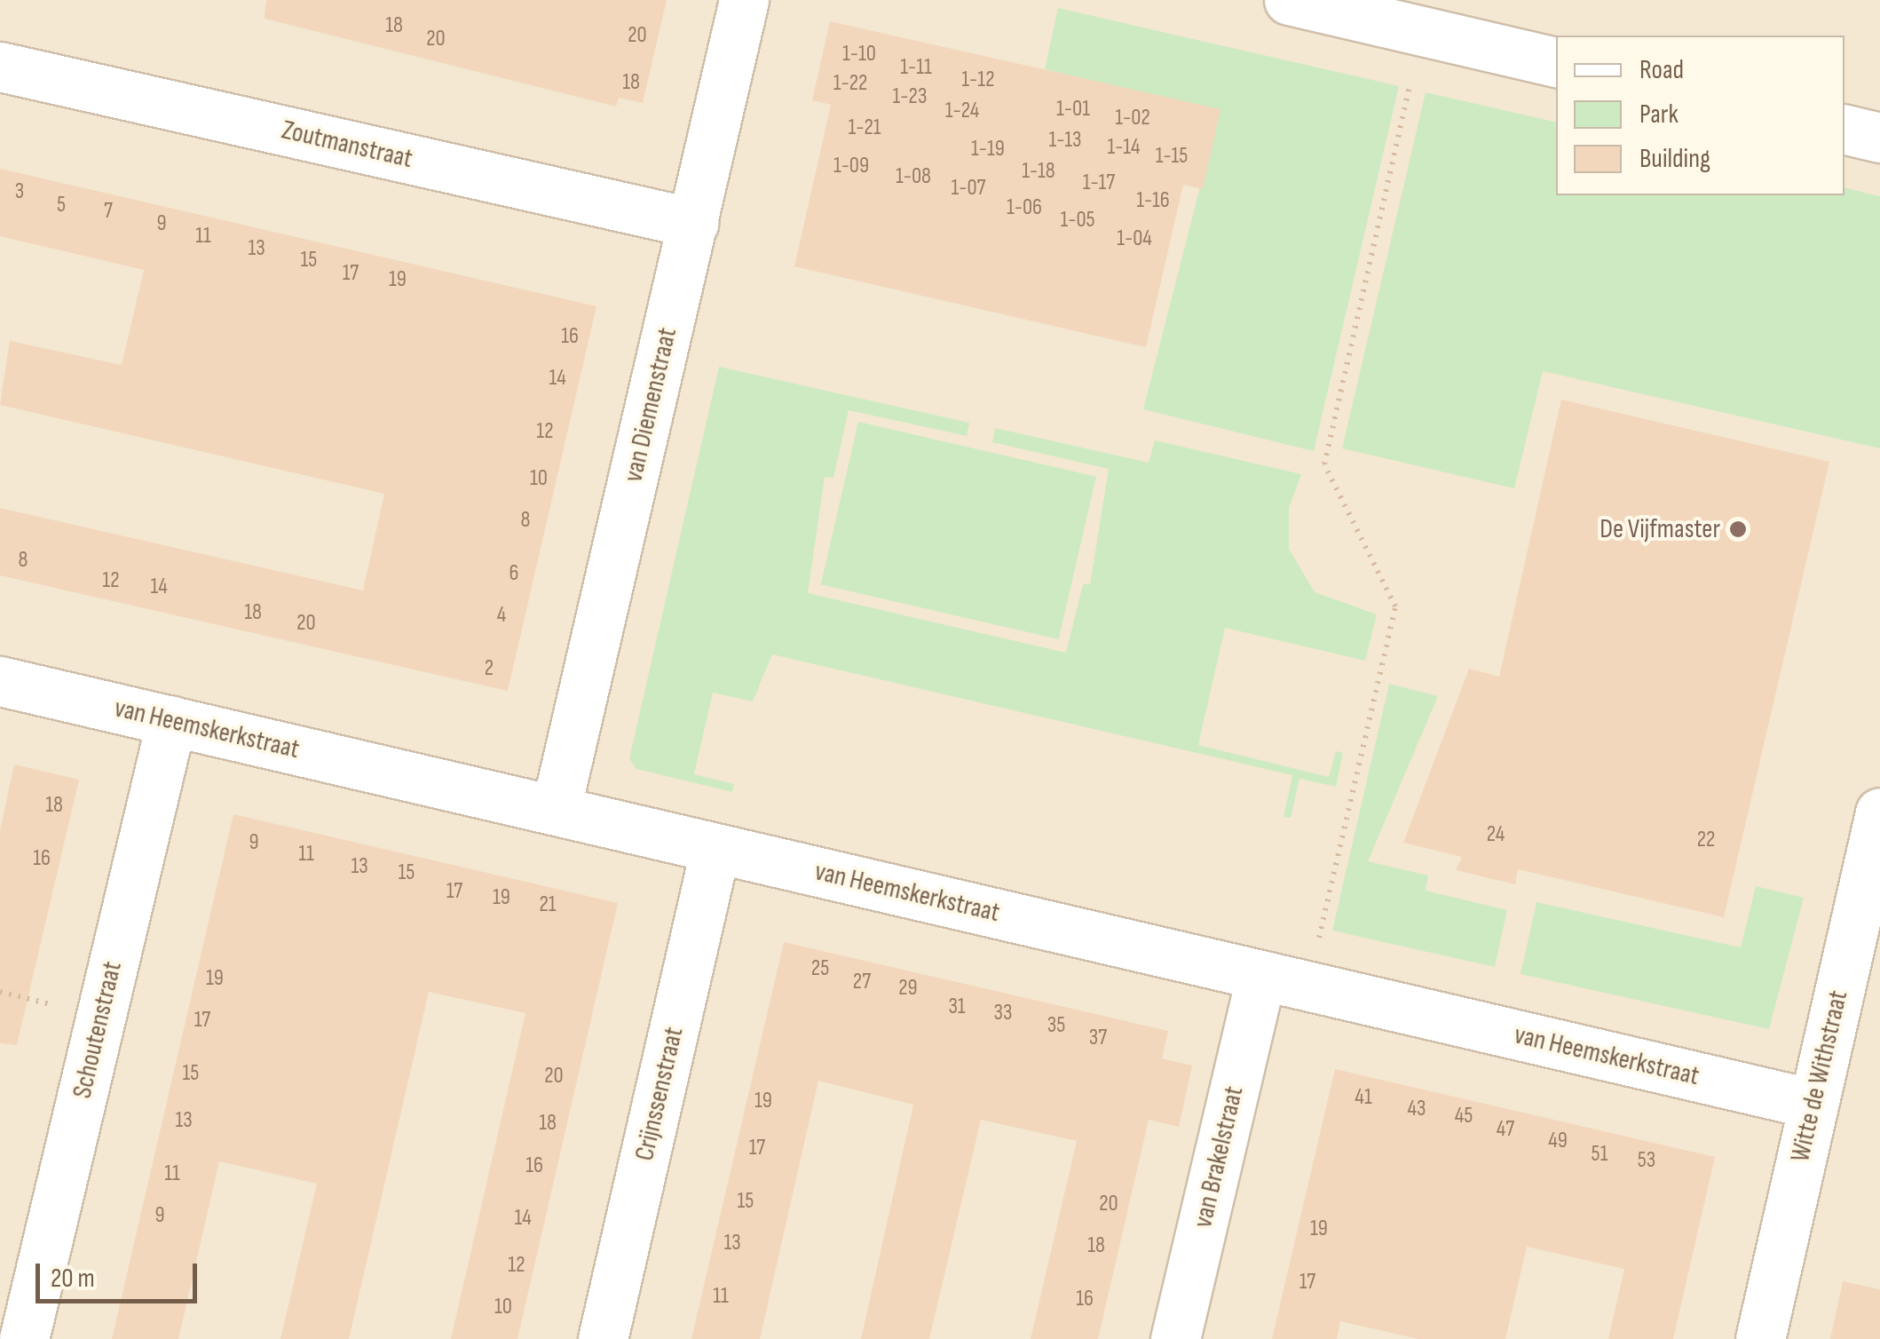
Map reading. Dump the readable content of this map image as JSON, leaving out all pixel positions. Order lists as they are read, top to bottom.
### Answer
{
  "streets": {
    "street": [
      "Zoutmanstraat",
      "van Diemenstraat",
      "van Heemskerkstraat",
      "Schoutenstraat",
      "Witte de Withstraat",
      "Crijnssenstraat",
      "van Brakelstraat"
    ]
  },
  "crossings": [
    ["Zoutmanstraat", "van Diemenstraat"],
    ["van Diemenstraat", "van Heemskerkstraat"],
    ["van Heemskerkstraat", "Schoutenstraat"],
    ["van Heemskerkstraat", "Witte de Withstraat"],
    ["van Heemskerkstraat", "Crijnssenstraat"],
    ["van Heemskerkstraat", "van Brakelstraat"]
  ],
  "places": ["De Vijfmaster"],
  "house_numbers": [
    "18",
    "20",
    "20",
    "1-10",
    "1-11",
    "1-12",
    "18",
    "1-22",
    "1-23",
    "1-01",
    "1-24",
    "1-02",
    "1-21",
    "1-13",
    "1-14",
    "1-19",
    "1-15",
    "1-09",
    "1-18",
    "1-08",
    "1-17",
    "1-07",
    "3",
    "1-16",
    "5",
    "1-06",
    "7",
    "1-05",
    "9",
    "11",
    "1-04",
    "13",
    "15",
    "17",
    "19",
    "16",
    "14",
    "12",
    "10",
    "8",
    "8",
    "6",
    "12",
    "14",
    "18",
    "4",
    "20",
    "2",
    "18",
    "24",
    "22",
    "9",
    "11",
    "16",
    "13",
    "15",
    "17",
    "19",
    "21",
    "25",
    "19",
    "27",
    "29",
    "31",
    "33",
    "17",
    "35",
    "37",
    "15",
    "20",
    "41",
    "19",
    "43",
    "45",
    "13",
    "18",
    "47",
    "49",
    "17",
    "51",
    "53",
    "16",
    "11",
    "15",
    "20",
    "9",
    "14",
    "19",
    "13",
    "18",
    "12",
    "17",
    "11",
    "16",
    "10"
  ],
  "legend": ["Road", "Park", "Building"],
  "scale_bar": "20 m"
}
